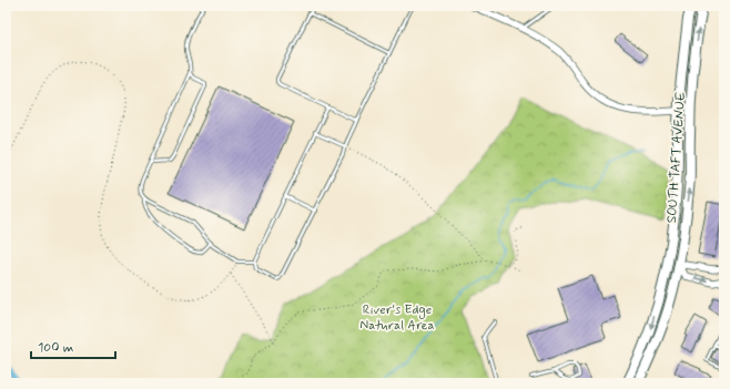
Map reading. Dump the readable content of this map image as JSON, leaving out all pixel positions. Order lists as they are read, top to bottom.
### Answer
{
  "streets": {
    "main road": ["SOUTH TAFT AVENUE"]
  },
  "parks": ["River's Edge Natural Area"],
  "scale_bar": "100 m"
}
